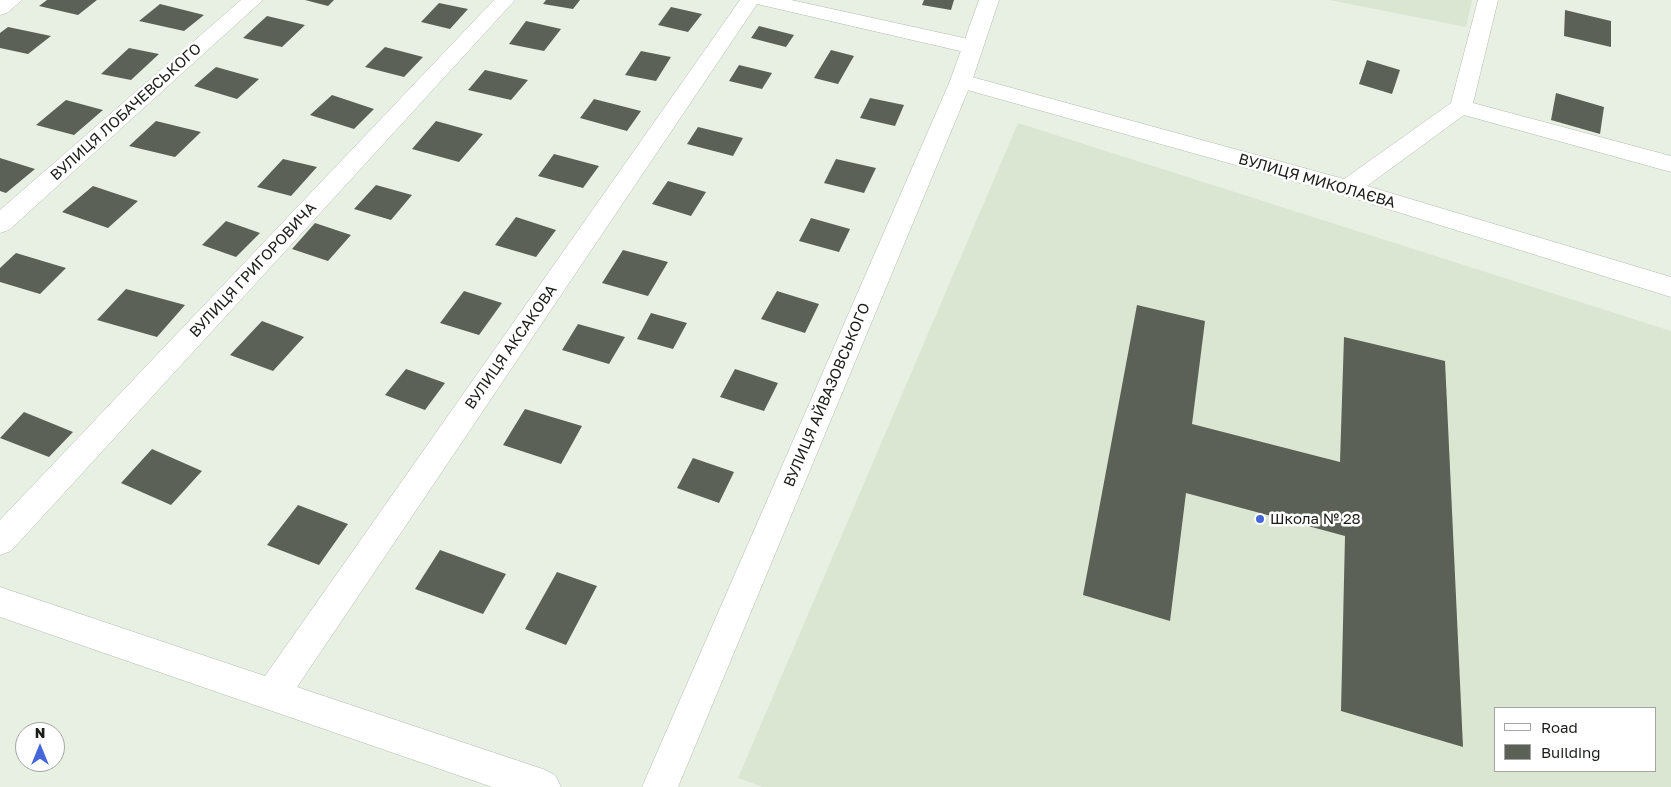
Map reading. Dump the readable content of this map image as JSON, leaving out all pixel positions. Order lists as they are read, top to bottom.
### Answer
{
  "streets": {
    "street": [
      "ВУЛИЦЯ ЛОБАЧЕВСЬКОГО",
      "ВУЛИЦЯ МИКОЛАЄВА",
      "ВУЛИЦЯ ГРИГОРОВИЧА",
      "ВУЛИЦЯ АКСАКОВА",
      "ВУЛИЦЯ АЙВАЗОВСЬКОГО"
    ]
  },
  "crossings": [
    ["ВУЛИЦЯ МИКОЛАЄВА", "ВУЛИЦЯ АЙВАЗОВСЬКОГО"]
  ],
  "places": ["Школа № 28"],
  "legend": ["Road", "Building"],
  "north": "top"
}
